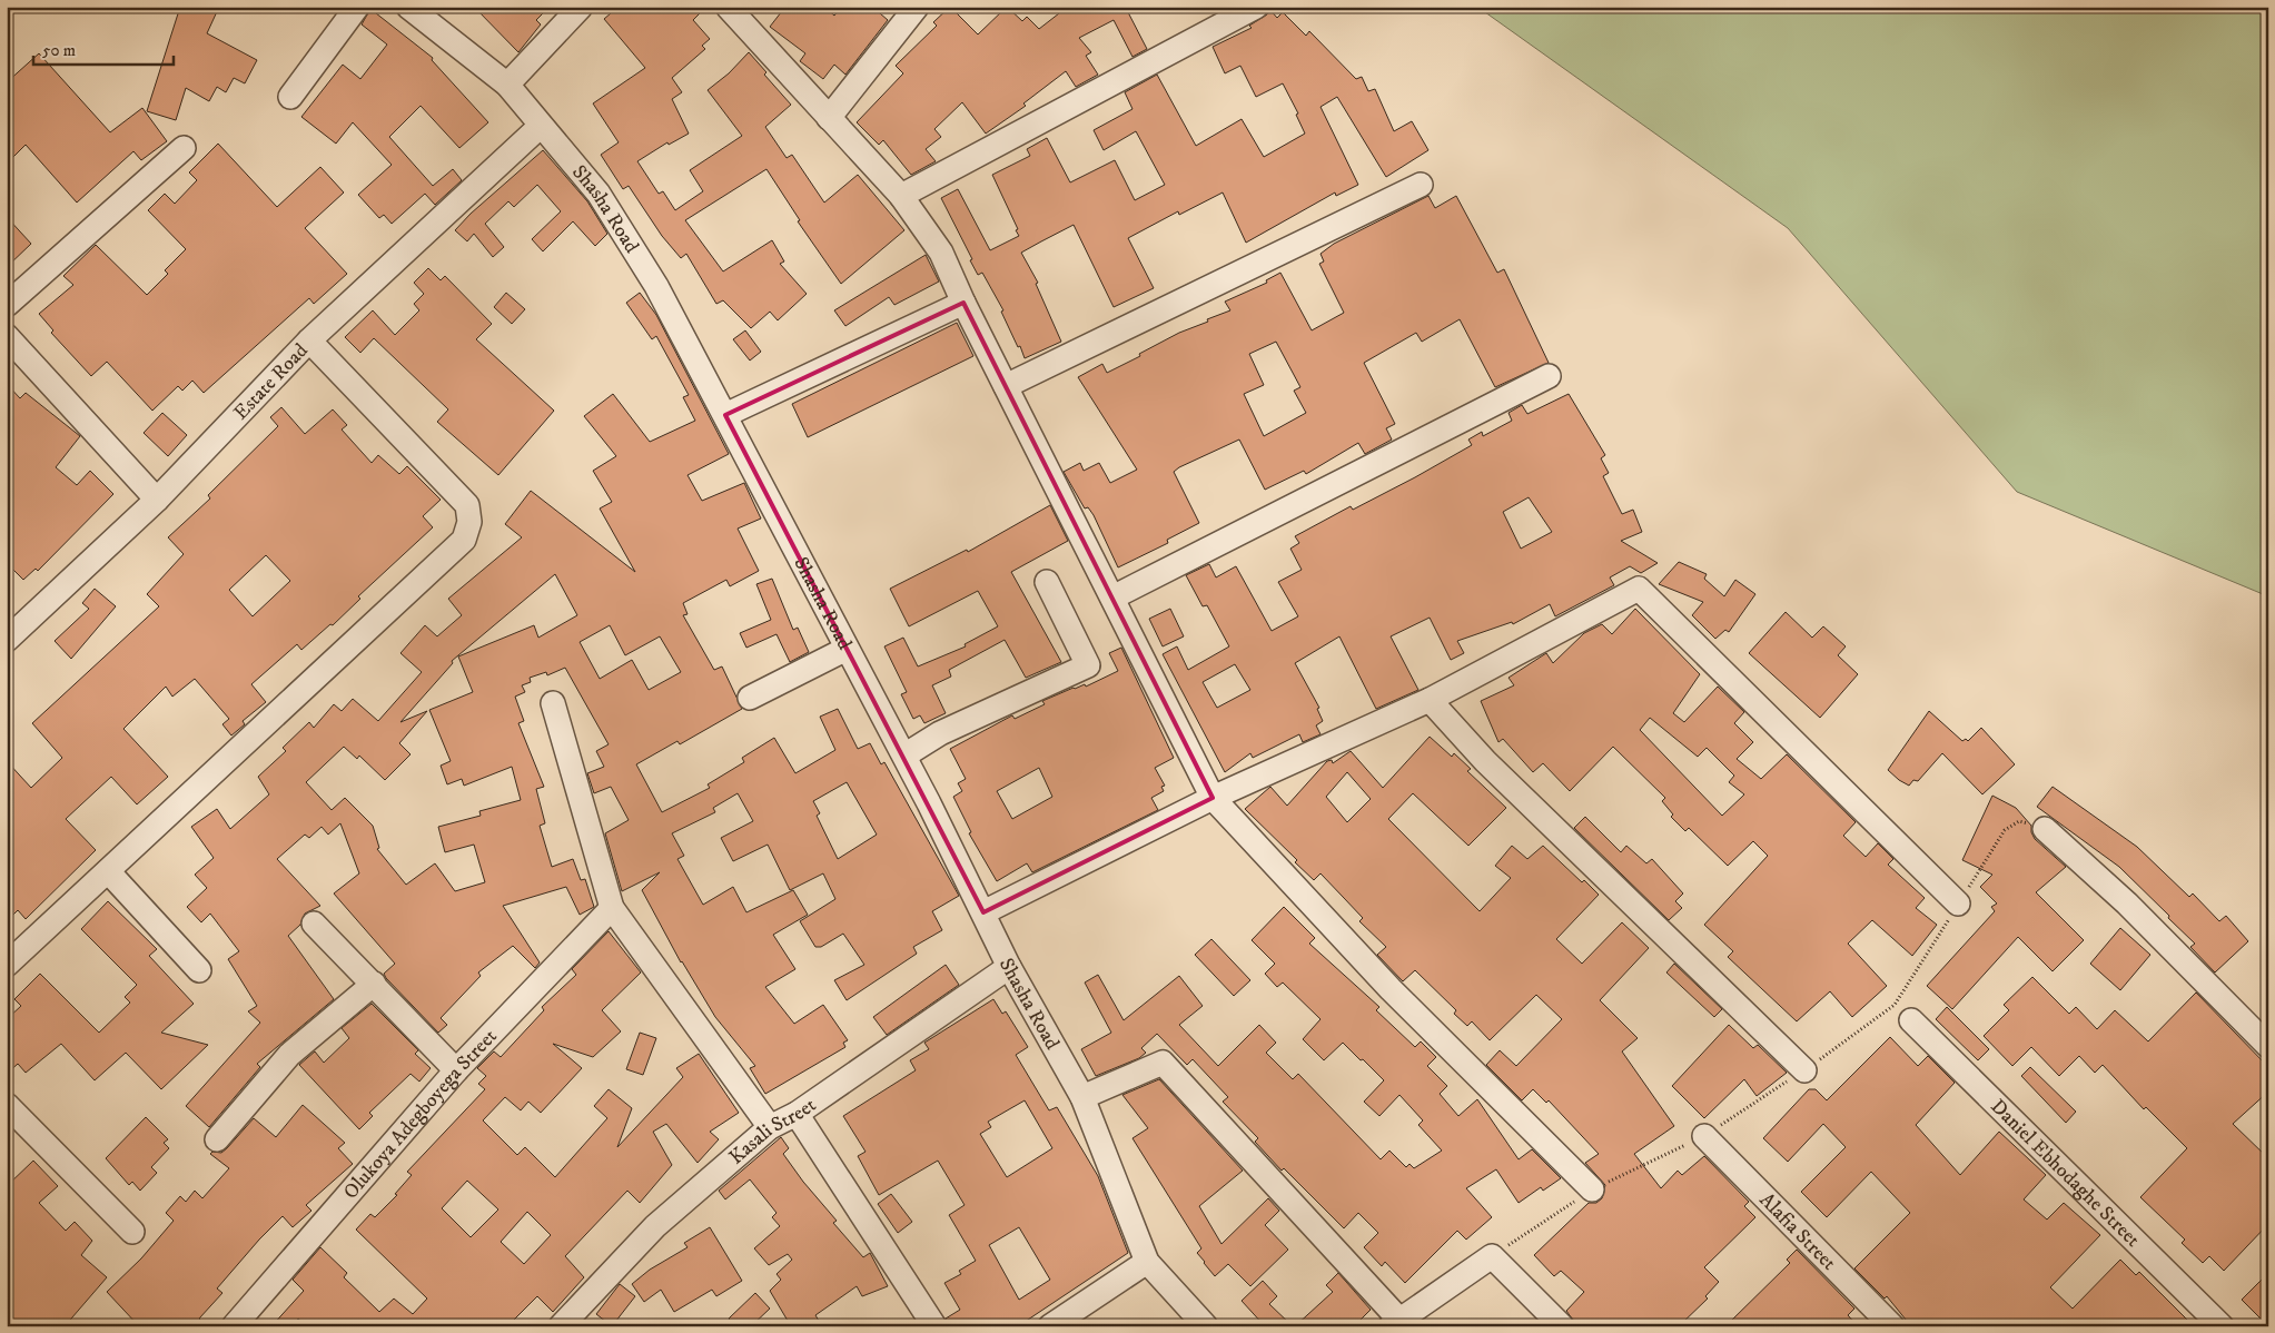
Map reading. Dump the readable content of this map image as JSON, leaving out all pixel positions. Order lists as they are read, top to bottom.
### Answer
{
  "streets": {
    "street": [
      "Shasha Road",
      "Estate Road",
      "Olukoya Adegboyega Street",
      "Kasali Street",
      "Daniel Ebhodaghe Street",
      "Alafia Street"
    ]
  },
  "crossings": [
    ["Shasha Road", "Estate Road"],
    ["Shasha Road", "Kasali Street"]
  ],
  "scale_bar": "50 m"
}
